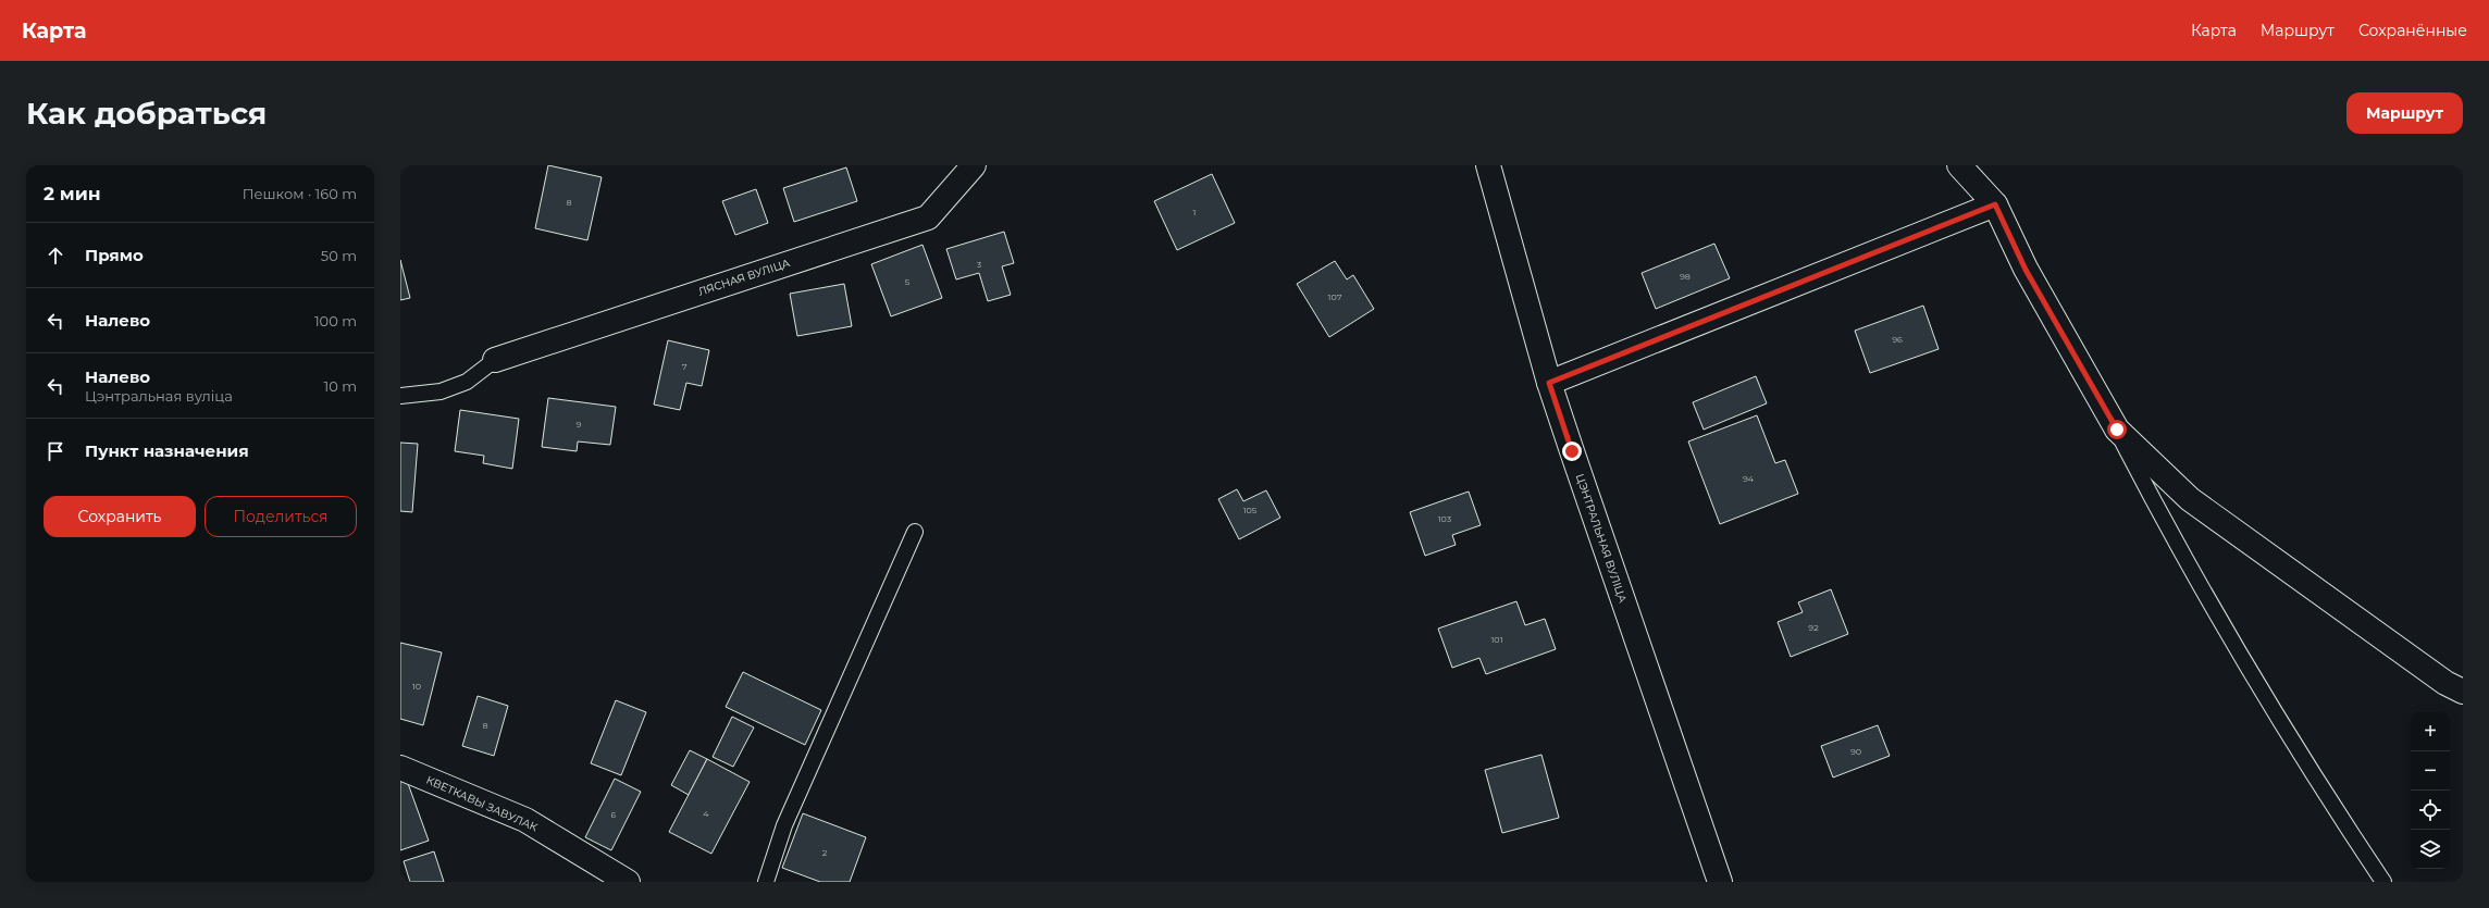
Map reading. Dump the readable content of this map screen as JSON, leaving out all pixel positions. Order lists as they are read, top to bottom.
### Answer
{
  "streets": {
    "street": ["ЛЯСНАЯ ВУЛІЦА", "ЦЭНТРАЛЬНАЯ ВУЛІЦА", "КВЕТКАВЫ ЗАВУЛАК"]
  },
  "house_numbers": [
    "8",
    "1",
    "3",
    "98",
    "5",
    "107",
    "96",
    "7",
    "9",
    "94",
    "105",
    "103",
    "92",
    "101",
    "10",
    "8",
    "90",
    "4",
    "6",
    "2"
  ],
  "page": {
    "header": "Карта",
    "nav": ["Карта", "Маршрут", "Сохранённые"],
    "buttons": [
      "Маршрут",
      ["Сохранить", "Поделиться"]
    ],
    "title": "Как добраться",
    "heading": ["2 мин", "Пешком · 160 m"],
    "list": [
      ["Прямо", "50 m"],
      ["Налево", "100 m"],
      ["Налево", "Цэнтральная вуліца", "10 m"],
      "Пункт назначения"
    ],
    "map_buttons": ["+", "−"]
  }
}
